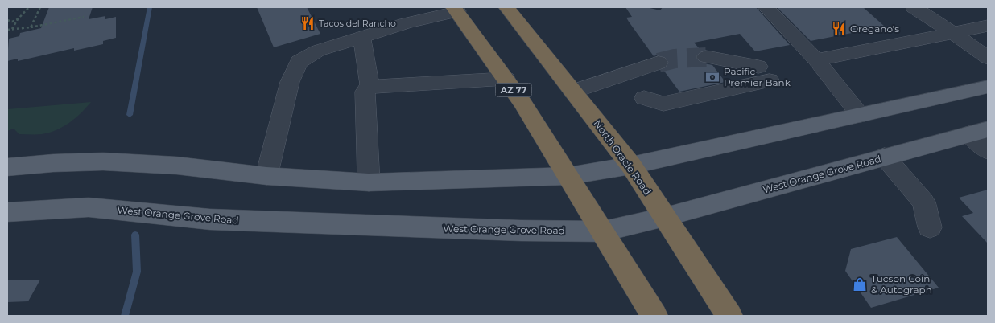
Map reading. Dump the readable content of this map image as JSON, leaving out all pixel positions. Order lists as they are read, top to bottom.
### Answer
{
  "streets": {
    "highway": ["AZ 77", "North Oracle Road"],
    "main road": ["West Orange Grove Road"]
  },
  "crossings": [
    ["AZ 77", "West Orange Grove Road"],
    ["North Oracle Road", "West Orange Grove Road"]
  ],
  "places": {
    "restaurant": ["Tacos del Rancho", "Oregano's"],
    "bank": ["Pacific Premier Bank"],
    "shop": ["Tucson Coin & Autograph"]
  }
}
